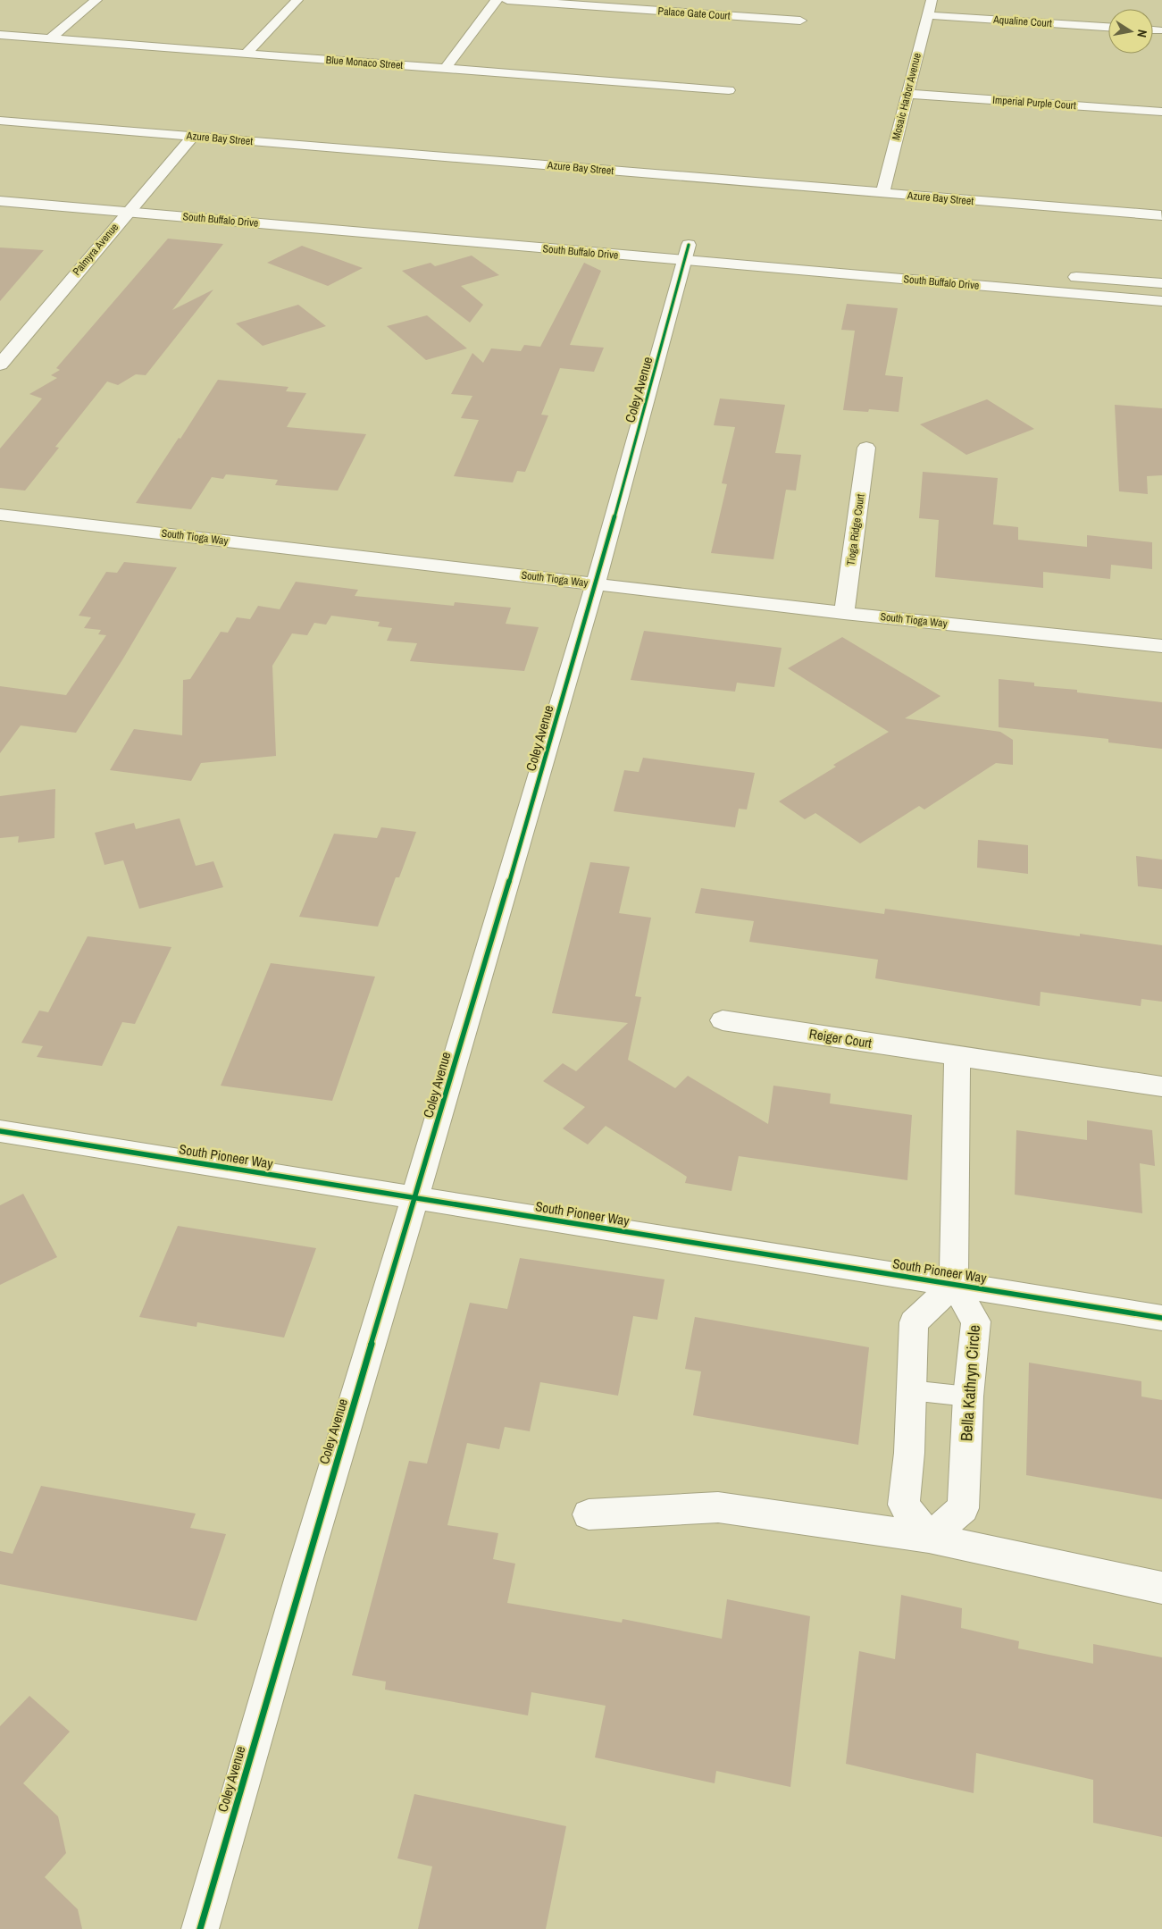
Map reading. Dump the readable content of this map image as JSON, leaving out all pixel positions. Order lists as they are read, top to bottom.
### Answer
{
  "streets": {
    "street": [
      "Palace Gate Court",
      "Aqualine Court",
      "Blue Monaco Street",
      "Mosaic Harbor Avenue",
      "Imperial Purple Court",
      "Azure Bay Street",
      "South Buffalo Drive",
      "Palmyra Avenue",
      "Coley Avenue",
      "Tioga Ridge Court",
      "South Tioga Way",
      "Reiger Court",
      "South Pioneer Way",
      "Bella Kathryn Circle"
    ]
  },
  "crossings": [
    ["Aqualine Court", "Mosaic Harbor Avenue"],
    ["Mosaic Harbor Avenue", "Imperial Purple Court"],
    ["Mosaic Harbor Avenue", "Azure Bay Street"],
    ["Azure Bay Street", "Palmyra Avenue"],
    ["South Buffalo Drive", "Palmyra Avenue"],
    ["South Buffalo Drive", "Coley Avenue"],
    ["Coley Avenue", "South Tioga Way"],
    ["Coley Avenue", "South Pioneer Way"],
    ["Tioga Ridge Court", "South Tioga Way"],
    ["South Pioneer Way", "Bella Kathryn Circle"]
  ],
  "north": "right"
}
